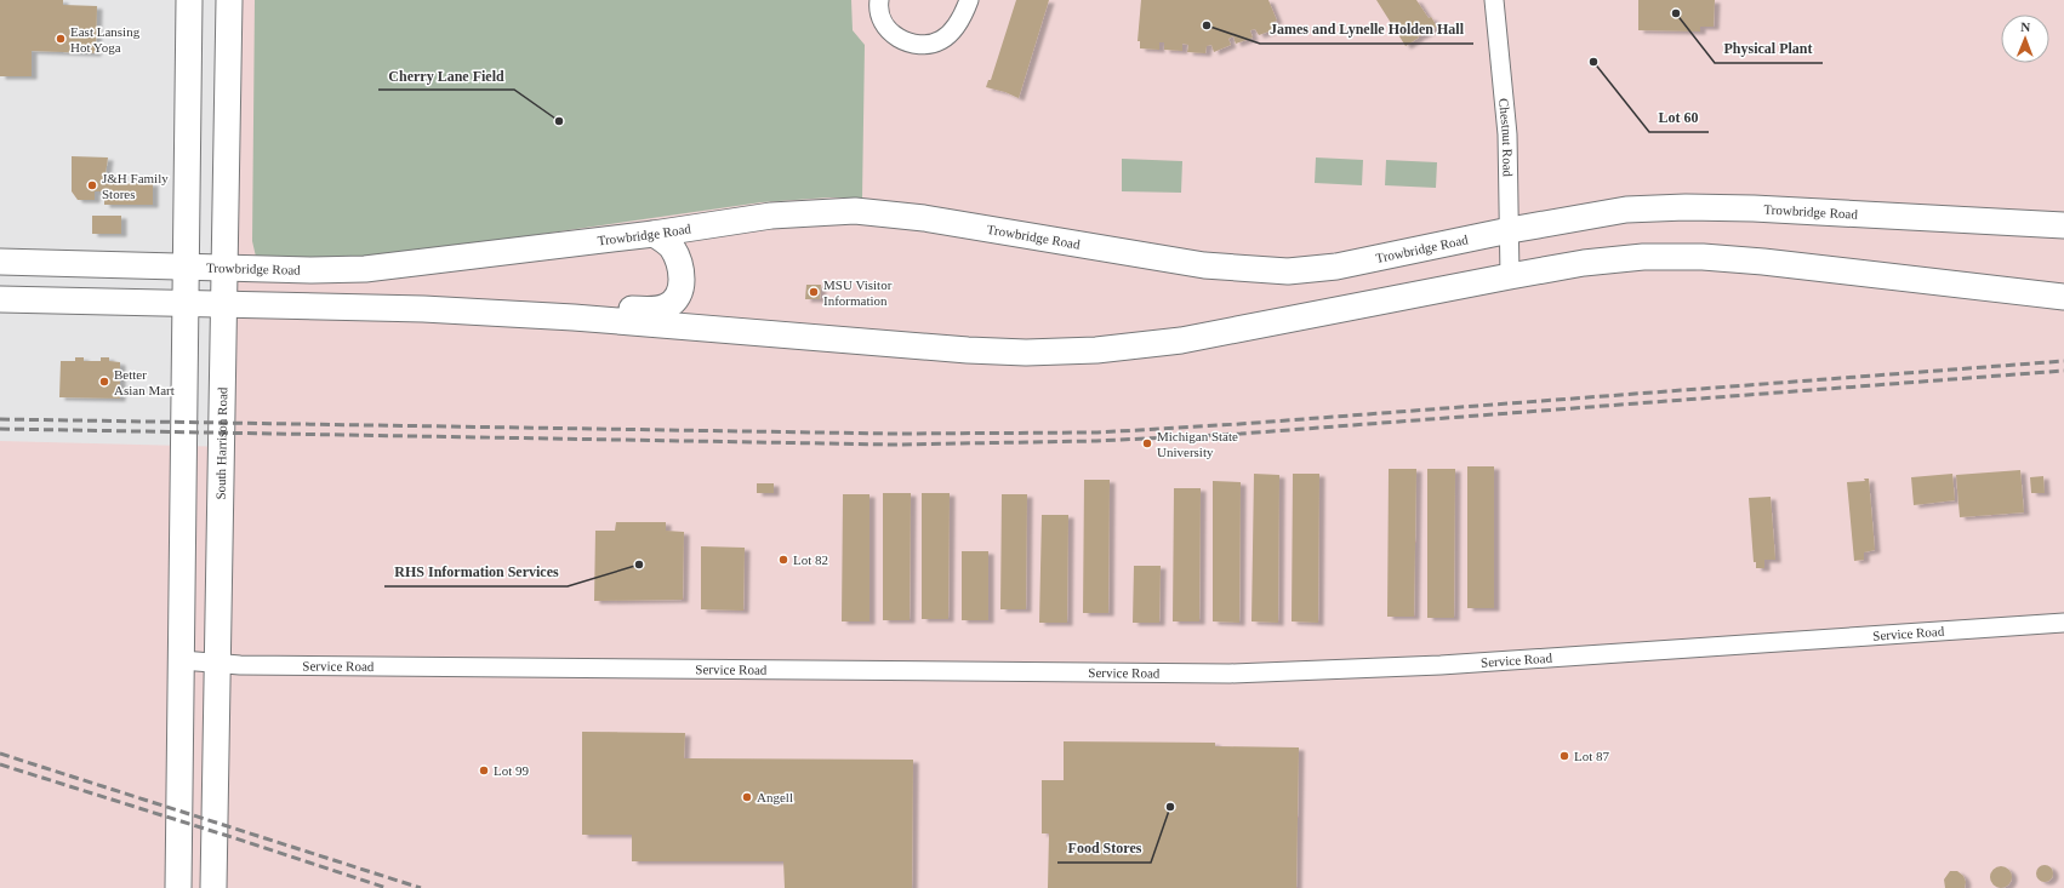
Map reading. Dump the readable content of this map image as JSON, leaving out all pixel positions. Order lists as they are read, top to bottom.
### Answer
{
  "streets": {
    "street": [
      "Chestnut Road",
      "Trowbridge Road",
      "South Harrison Road",
      "Service Road"
    ]
  },
  "crossings": [
    ["Chestnut Road", "Trowbridge Road"],
    ["Trowbridge Road", "South Harrison Road"],
    ["South Harrison Road", "Service Road"]
  ],
  "places": [
    "Physical Plant",
    "James and Lynelle Holden Hall",
    "East Lansing Hot Yoga",
    "Lot 60",
    "Cherry Lane Field",
    "J&H Family Stores",
    "MSU Visitor Information",
    "Better Asian Mart",
    "Michigan State University",
    "Lot 82",
    "RHS Information Services",
    "Lot 87",
    "Lot 99",
    "Angell",
    "Food Stores"
  ],
  "north": "top"
}
